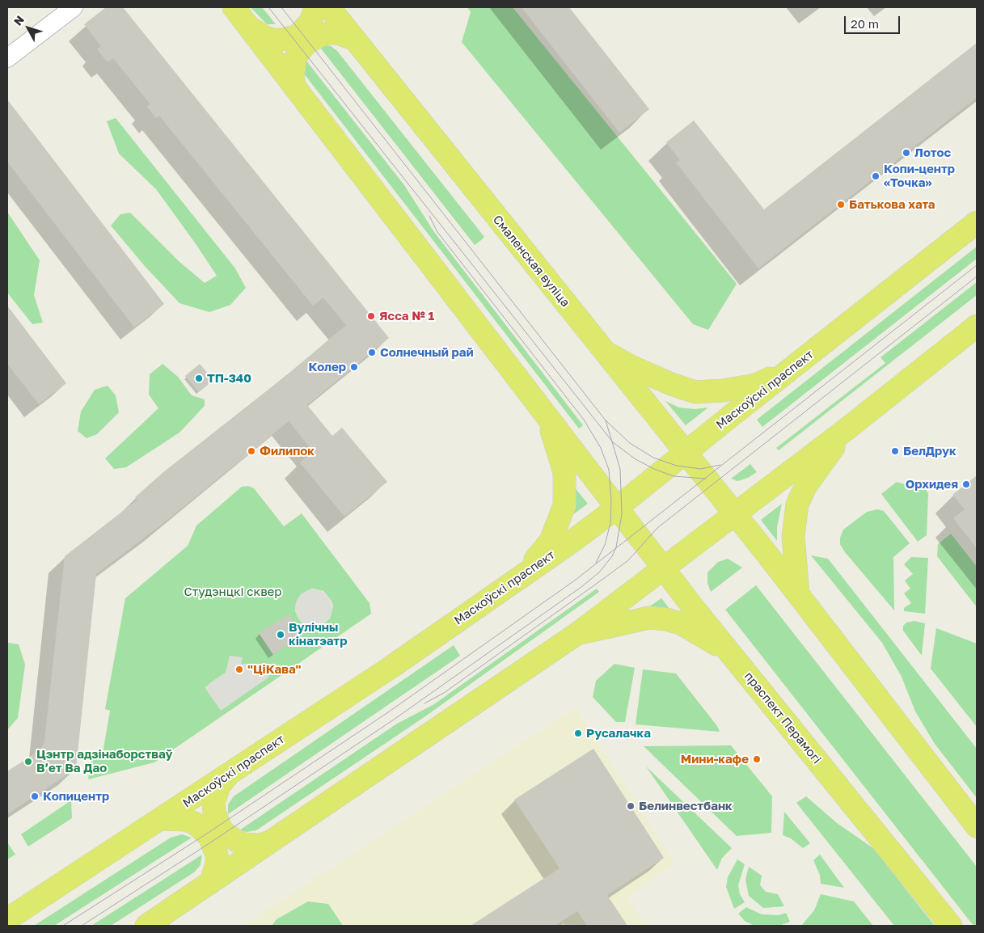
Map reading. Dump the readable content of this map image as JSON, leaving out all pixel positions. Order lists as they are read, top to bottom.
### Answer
{
  "streets": {
    "main road": ["Смаленская вуліца", "Маскоўскі праспект", "праспект Перамогі"]
  },
  "crossings": [
    ["Смаленская вуліца", "Маскоўскі праспект"],
    ["Маскоўскі праспект", "праспект Перамогі"]
  ],
  "parks": ["Студэнцкі сквер"],
  "places": [
    "Лотос",
    "Копи-центр «Точка»",
    "Батькова хата",
    "Ясса № 1",
    "Солнечный рай",
    "Колер",
    "ТП-340",
    "Филипок",
    "БелДрук",
    "Орхидея",
    "Вулічны кінатэатр",
    "\"ЦіКава\"",
    "Русалачка",
    "Мини-кафе",
    "Цэнтр адзінаборстваў Вʼет Ва Дао",
    "Копицентр",
    "Белинвестбанк"
  ],
  "scale_bar": "20 m",
  "north": "top left"
}
